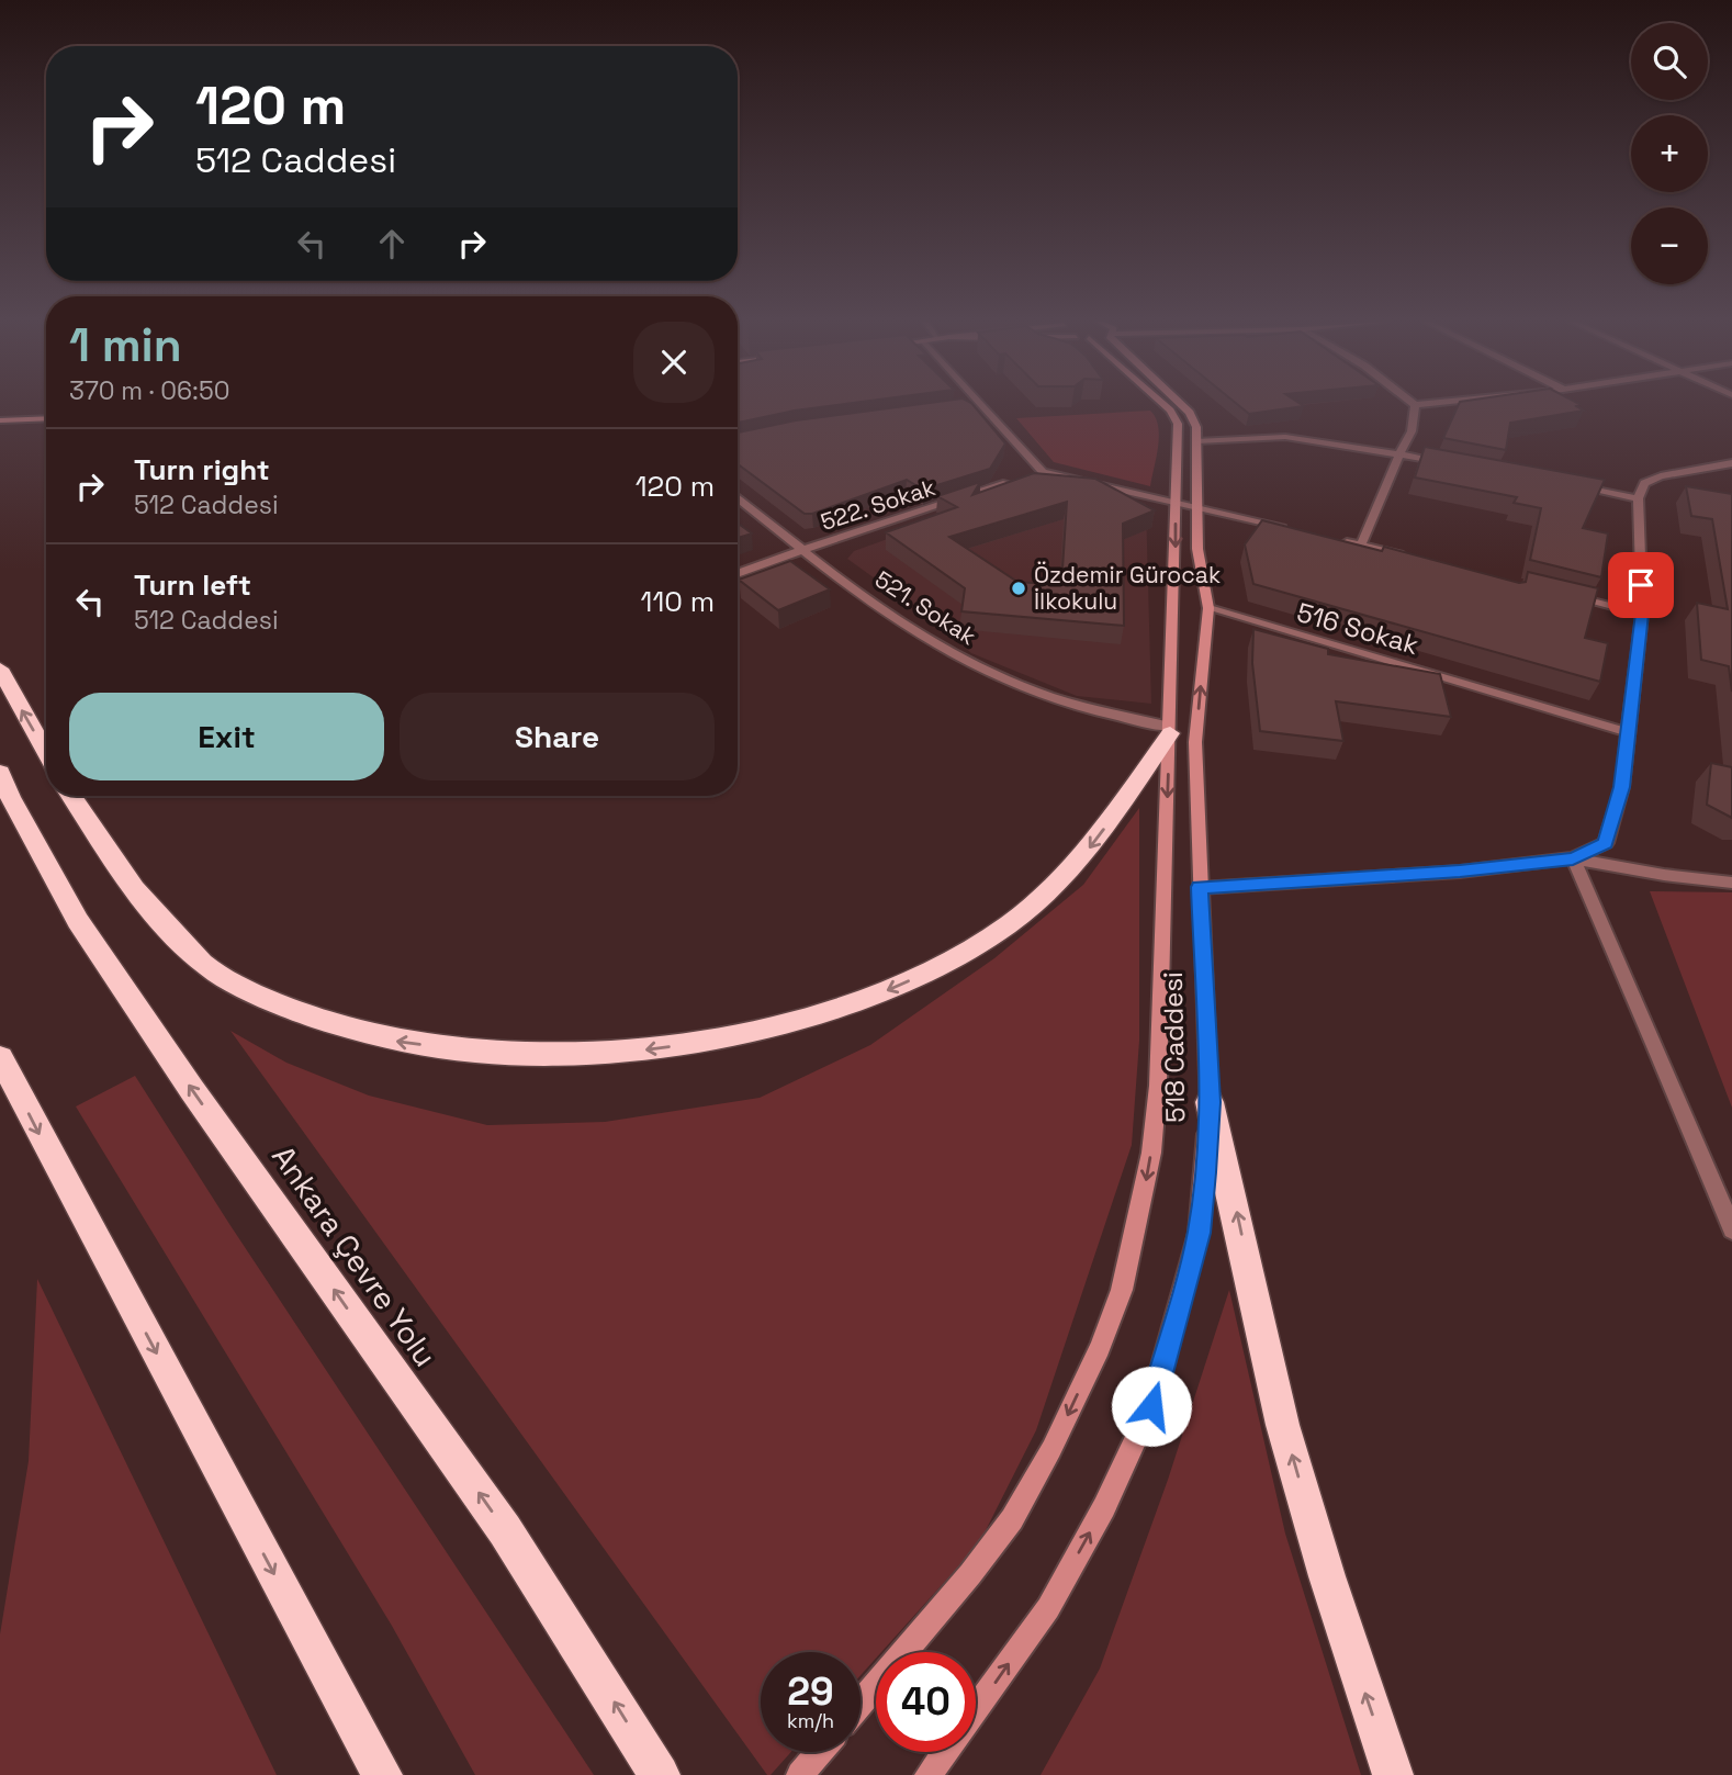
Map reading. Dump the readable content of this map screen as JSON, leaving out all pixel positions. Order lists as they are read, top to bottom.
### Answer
{
  "streets": {
    "highway": ["Ankara Çevre Yolu"],
    "street": [
      "522. Sokak",
      "521. Sokak",
      "516 Sokak",
      "518 Caddesi"
    ]
  },
  "crossings": [
    ["522. Sokak", "521. Sokak"],
    ["521. Sokak", "518 Caddesi"],
    ["516 Sokak", "518 Caddesi"]
  ],
  "places": ["Özdemir Gürocak İlkokulu"],
  "page": {
    "map_buttons": ["+", "−"],
    "turn": ["120 m", "512 Caddesi"],
    "heading": ["1 min", "370 m · 06:50"],
    "list": [
      {
        "name": "Turn right",
        "note": "512 Caddesi",
        "value": "120 m"
      },
      {
        "name": "Turn left",
        "note": "512 Caddesi",
        "value": "110 m"
      }
    ],
    "buttons": ["Exit", "Share"],
    "speed": "29 km/h",
    "limit": "40"
  }
}
